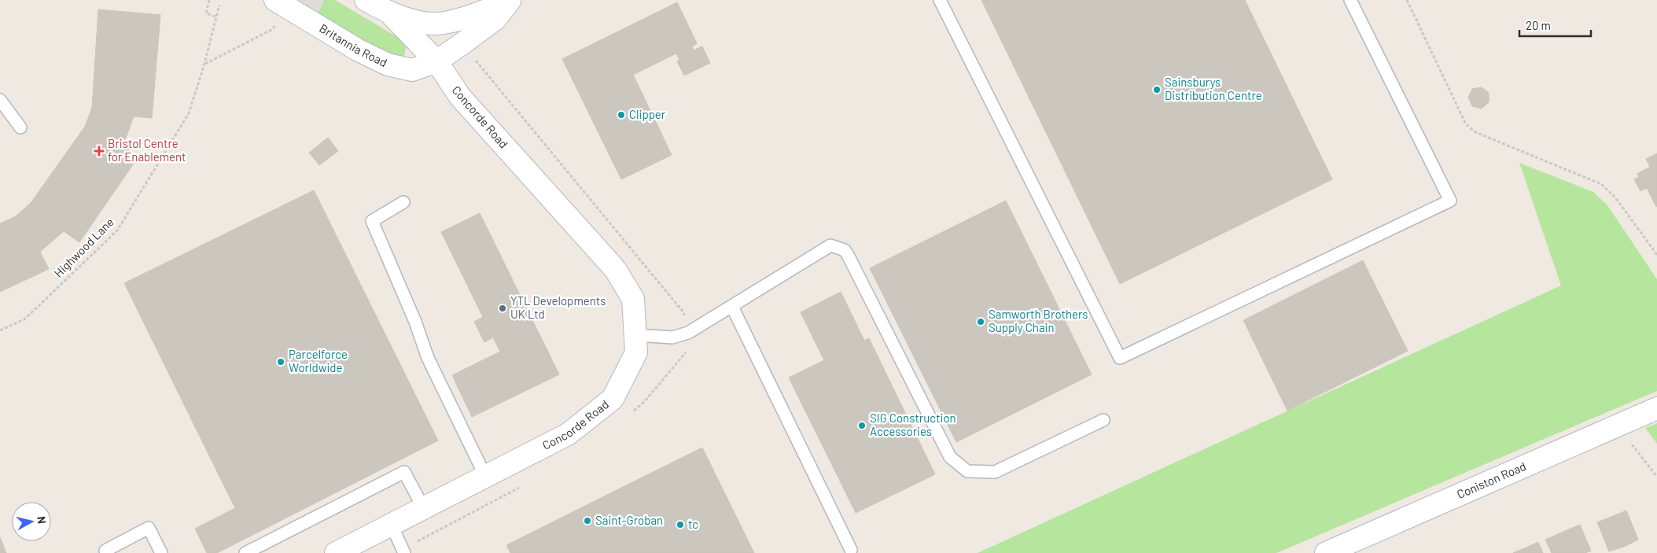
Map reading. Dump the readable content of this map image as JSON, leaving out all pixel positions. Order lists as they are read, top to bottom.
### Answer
{
  "streets": {
    "street": ["Britannia Road", "Concorde Road", "Coniston Road"],
    "path": ["Highwood Lane"]
  },
  "crossings": [
    ["Britannia Road", "Concorde Road"]
  ],
  "places": {
    "other": [
      "Sainsburys Distribution Centre",
      "Clipper",
      "YTL Developments UK Ltd",
      "Samworth Brothers Supply Chain",
      "Parcelforce Worldwide",
      "SIG Construction Accessories",
      "Saint-Groban",
      "tc"
    ],
    "health": ["Bristol Centre for Enablement"]
  },
  "scale_bar": "20 m",
  "north": "right"
}
